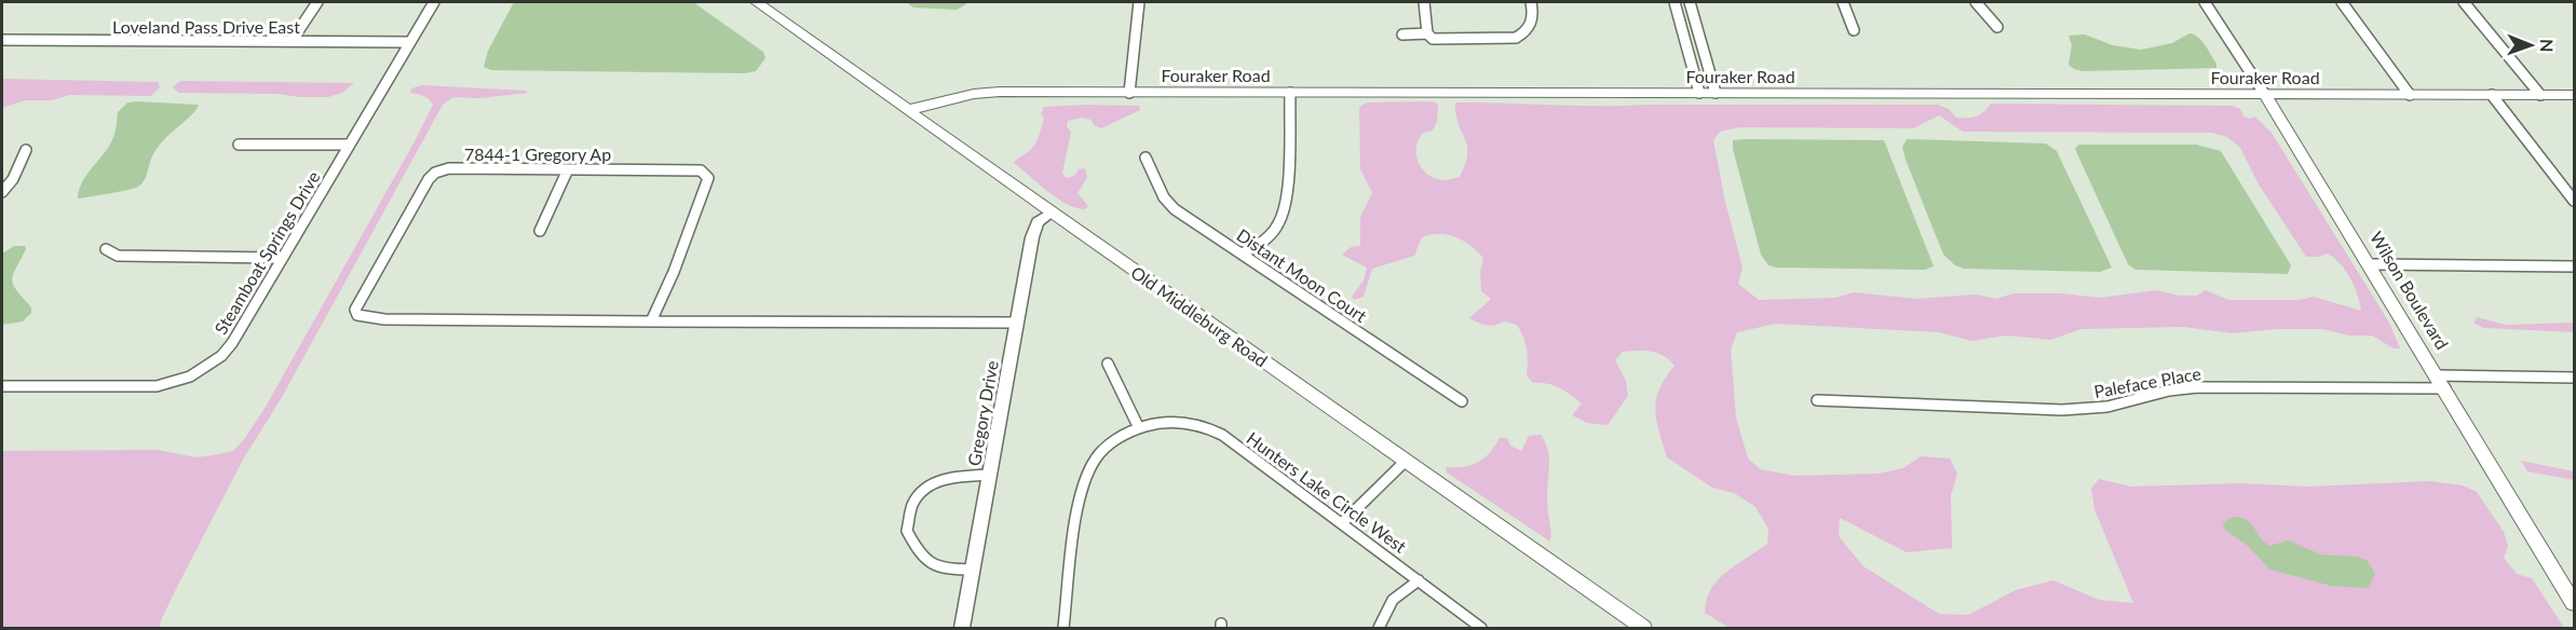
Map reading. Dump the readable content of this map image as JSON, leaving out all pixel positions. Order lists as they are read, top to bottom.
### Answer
{
  "streets": {
    "main road": ["Fouraker Road", "Wilson Boulevard", "Old Middleburg Road"],
    "street": [
      "Loveland Pass Drive East",
      "7844-1 Gregory Ap",
      "Steamboat Springs Drive",
      "Distant Moon Court",
      "Paleface Place",
      "Gregory Drive",
      "Hunters Lake Circle West"
    ]
  },
  "crossings": [
    ["Loveland Pass Drive East", "Steamboat Springs Drive"],
    ["Fouraker Road", "Wilson Boulevard"],
    ["Fouraker Road", "Old Middleburg Road"],
    ["7844-1 Gregory Ap", "Gregory Drive"],
    ["Wilson Boulevard", "Paleface Place"],
    ["Old Middleburg Road", "Gregory Drive"]
  ],
  "north": "right"
}
